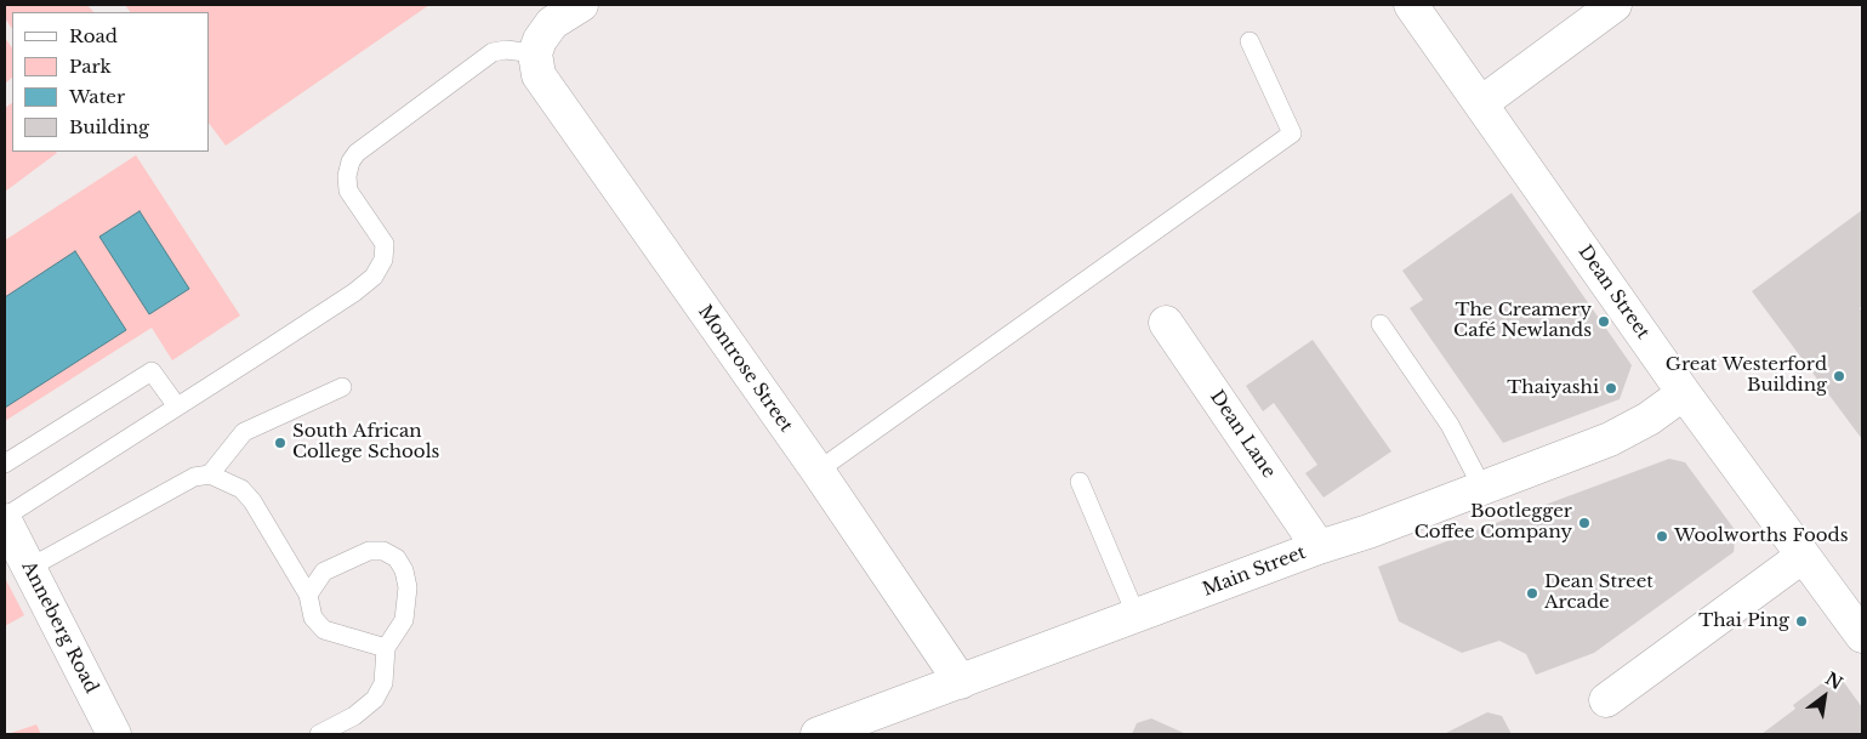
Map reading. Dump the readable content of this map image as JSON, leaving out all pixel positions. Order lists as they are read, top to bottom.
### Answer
{
  "streets": {
    "street": [
      "Dean Street",
      "Montrose Street",
      "Dean Lane",
      "Main Street",
      "Anneberg Road"
    ]
  },
  "crossings": [
    ["Dean Street", "Main Street"],
    ["Montrose Street", "Main Street"],
    ["Dean Lane", "Main Street"]
  ],
  "places": [
    "The Creamery Café Newlands",
    "Great Westerford Building",
    "Thaiyashi",
    "South African College Schools",
    "Bootlegger Coffee Company",
    "Woolworths Foods",
    "Dean Street Arcade",
    "Thai Ping"
  ],
  "legend": [
    "Road",
    "Park",
    "Water",
    "Building"
  ],
  "north": "top right"
}
